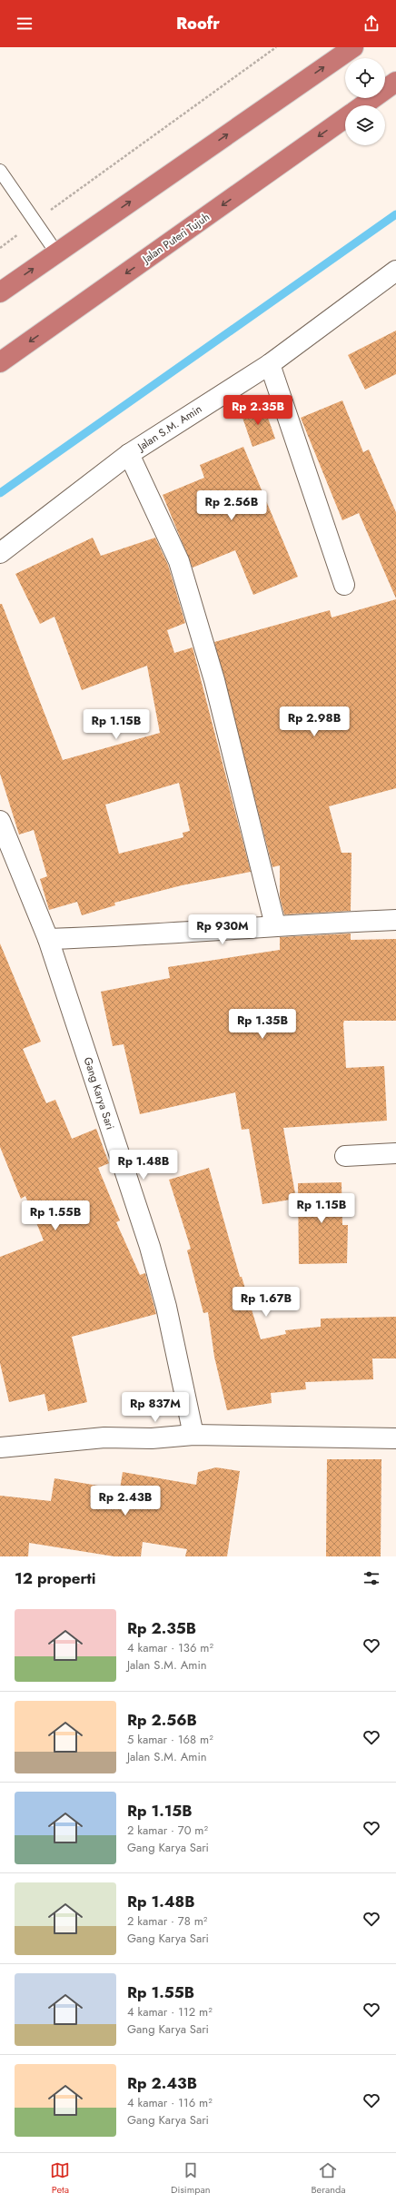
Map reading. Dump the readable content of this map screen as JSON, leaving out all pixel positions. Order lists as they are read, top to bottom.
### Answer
{
  "streets": {
    "highway": ["Jalan Puteri Tujuh"],
    "street": ["Jalan S.M. Amin", "Gang Karya Sari"]
  },
  "page": {
    "header": "Roofr",
    "price": [
      "Rp 2.35B",
      "Rp 2.56B",
      "Rp 2.98B",
      "Rp 1.15B",
      "Rp 930M",
      "Rp 1.35B",
      "Rp 1.48B",
      "Rp 1.15B",
      "Rp 1.55B",
      "Rp 1.67B",
      "Rp 837M",
      "Rp 2.43B"
    ],
    "heading": "12 properti",
    "list": [
      {
        "name": "Rp 2.35B",
        "note": "4 kamar · 136 m² · Jalan S.M. Amin"
      },
      {
        "name": "Rp 2.56B",
        "note": "5 kamar · 168 m² · Jalan S.M. Amin"
      },
      {
        "name": "Rp 1.15B",
        "note": "2 kamar · 70 m² · Gang Karya Sari"
      },
      {
        "name": "Rp 1.48B",
        "note": "2 kamar · 78 m² · Gang Karya Sari"
      },
      {
        "name": "Rp 1.55B",
        "note": "4 kamar · 112 m² · Gang Karya Sari"
      },
      {
        "name": "Rp 2.43B",
        "note": "4 kamar · 116 m² · Gang Karya Sari"
      }
    ],
    "tabs": ["Peta", "Disimpan", "Beranda"]
  }
}
